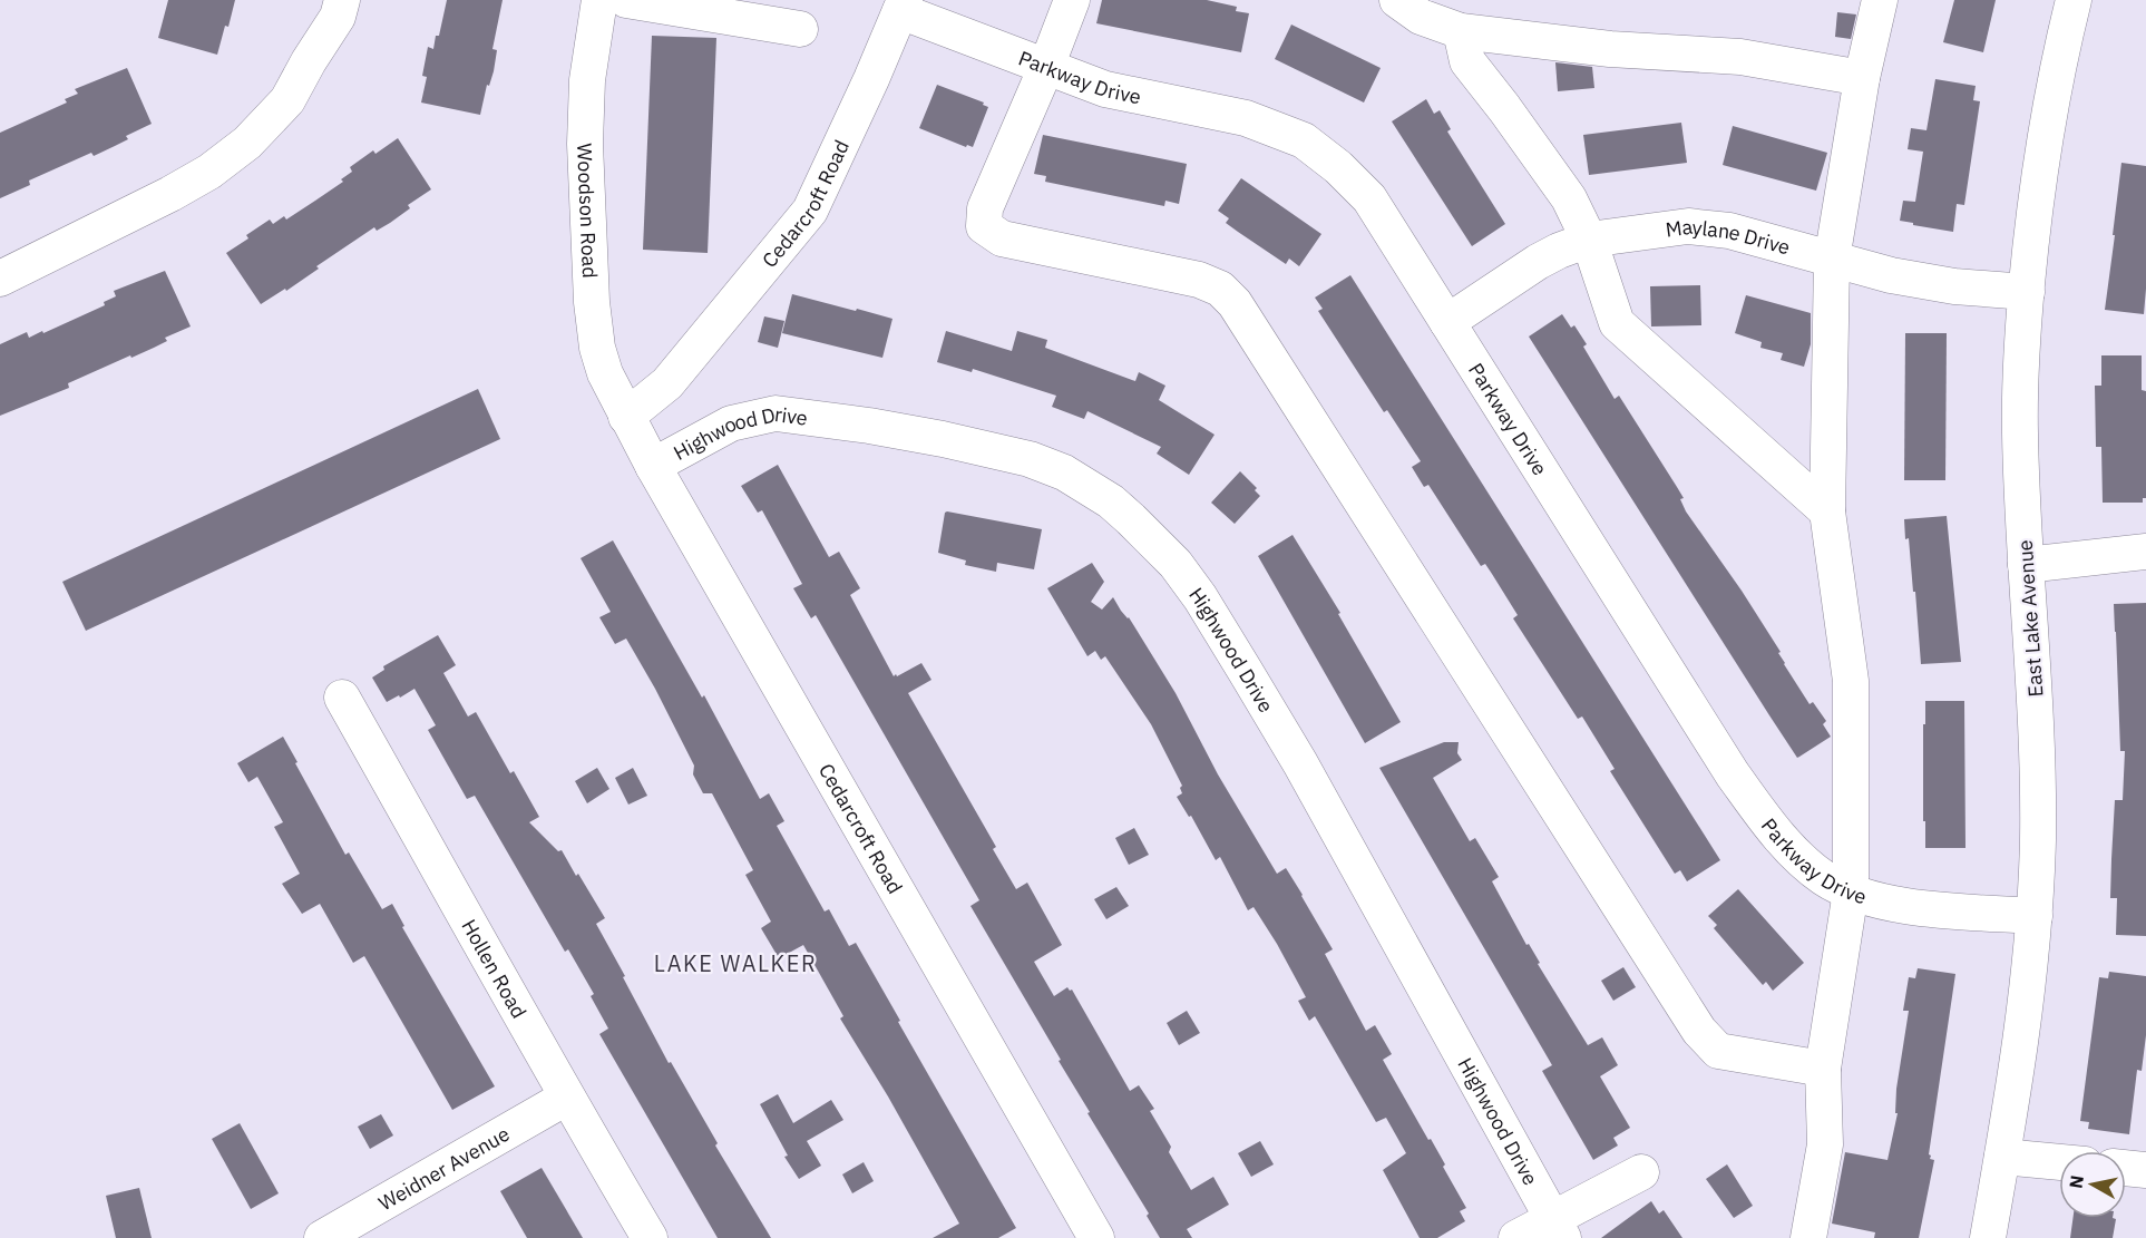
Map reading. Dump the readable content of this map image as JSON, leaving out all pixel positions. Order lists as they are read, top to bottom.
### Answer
{
  "streets": {
    "street": [
      "Parkway Drive",
      "Cedarcroft Road",
      "Woodson Road",
      "Maylane Drive",
      "Highwood Drive",
      "East Lake Avenue",
      "Hollen Road",
      "Weidner Avenue"
    ]
  },
  "crossings": [
    ["Parkway Drive", "Cedarcroft Road"],
    ["Parkway Drive", "Maylane Drive"],
    ["Parkway Drive", "East Lake Avenue"],
    ["Cedarcroft Road", "Woodson Road"],
    ["Cedarcroft Road", "Highwood Drive"],
    ["Maylane Drive", "East Lake Avenue"],
    ["Hollen Road", "Weidner Avenue"]
  ],
  "districts": ["LAKE WALKER"],
  "north": "left"
}
